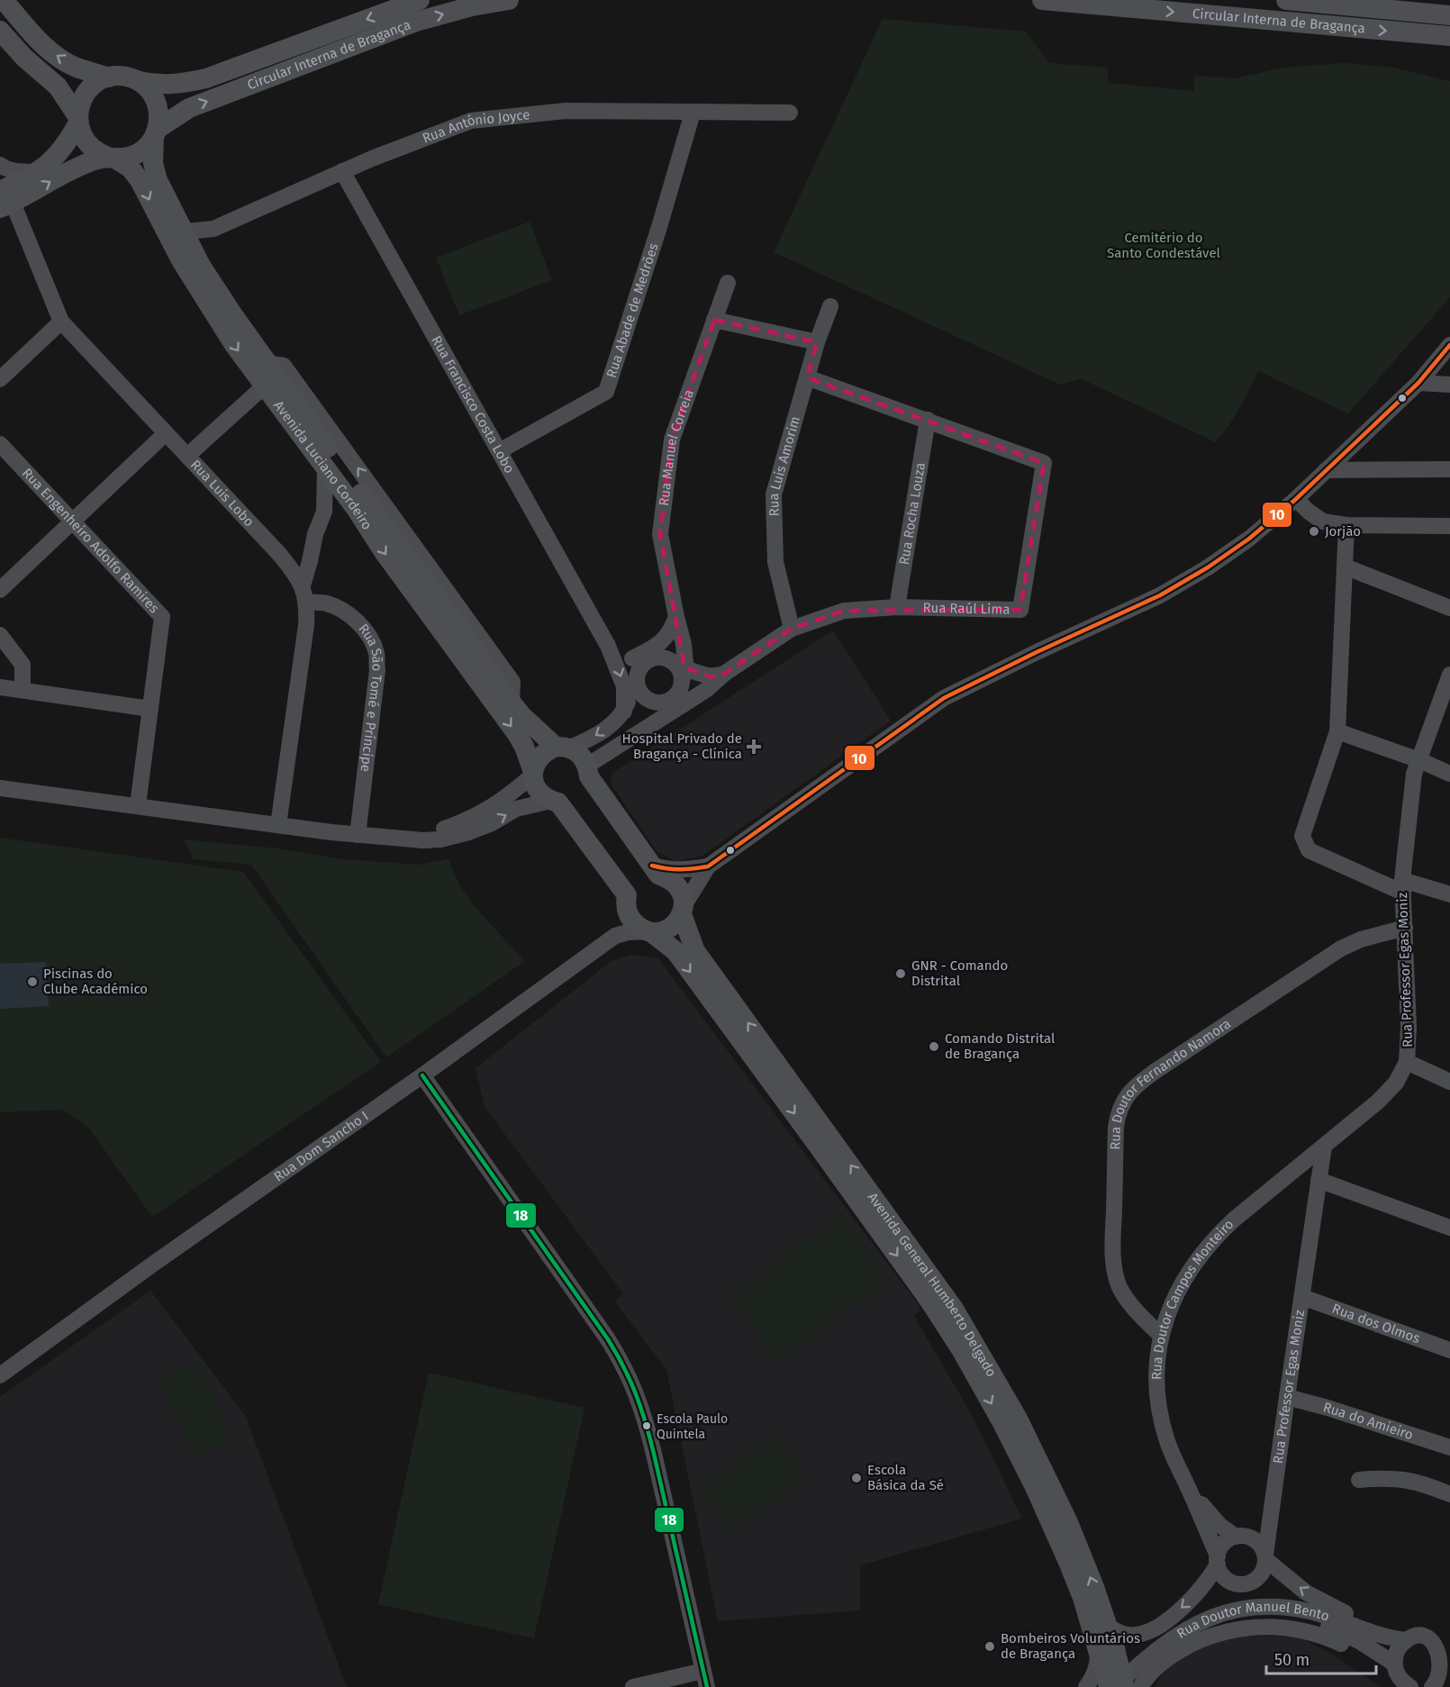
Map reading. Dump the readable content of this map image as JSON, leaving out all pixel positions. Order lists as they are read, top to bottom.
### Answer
{
  "streets": {
    "main road": ["Circular Interna de Bragança", "Avenida Luciano Cordeiro", "Avenida General Humberto Delgado"],
    "street": [
      "Rua António Joyce",
      "Rua Abade de Medrões",
      "Rua Francisco Costa Lobo",
      "Rua Manuel Correia",
      "Rua Luis Amorim",
      "Rua Luis Lobo",
      "Rua Rocha Louza",
      "Rua Engenheiro Adolfo Ramires",
      "Rua Raúl Lima",
      "Rua São Tomé e Príncipe",
      "Rua Professor Egas Moniz",
      "Rua Doutor Fernando Namora",
      "Rua Dom Sancho I",
      "Rua Doutor Campos Monteiro",
      "Rua dos Olmos",
      "Rua do Amieiro",
      "Rua Doutor Manuel Bento"
    ]
  },
  "crossings": [
    ["Circular Interna de Bragança", "Avenida Luciano Cordeiro"],
    ["Rua António Joyce", "Rua Abade de Medrões"],
    ["Rua António Joyce", "Rua Francisco Costa Lobo"],
    ["Rua António Joyce", "Avenida Luciano Cordeiro"],
    ["Rua Abade de Medrões", "Rua Francisco Costa Lobo"],
    ["Rua Francisco Costa Lobo", "Rua Manuel Correia"],
    ["Avenida Luciano Cordeiro", "Rua Raúl Lima"],
    ["Avenida Luciano Cordeiro", "Avenida General Humberto Delgado"],
    ["Rua Luis Amorim", "Rua Raúl Lima"],
    ["Rua Luis Lobo", "Rua São Tomé e Príncipe"],
    ["Rua Rocha Louza", "Rua Raúl Lima"],
    ["Rua Professor Egas Moniz", "Rua Doutor Fernando Namora"],
    ["Rua Professor Egas Moniz", "Rua Doutor Campos Monteiro"],
    ["Rua Professor Egas Moniz", "Rua dos Olmos"],
    ["Rua Professor Egas Moniz", "Rua do Amieiro"],
    ["Rua Doutor Fernando Namora", "Rua Doutor Campos Monteiro"],
    ["Rua Dom Sancho I", "Avenida General Humberto Delgado"],
    ["Avenida General Humberto Delgado", "Rua Doutor Manuel Bento"]
  ],
  "parks": ["Cemitério do Santo Condestável"],
  "places": {
    "other": [
      "Jorjão",
      "GNR - Comando Distrital",
      "Piscinas do Clube Académico",
      "Comando Distrital de Bragança",
      "Escola Paulo Quintela",
      "Escola Básica da Sé",
      "Bombeiros Voluntários de Bragança"
    ],
    "health": ["Hospital Privado de Bragança - Clínica"]
  },
  "lines": ["transit line 10", "transit line 18"],
  "scale_bar": "50 m"
}
